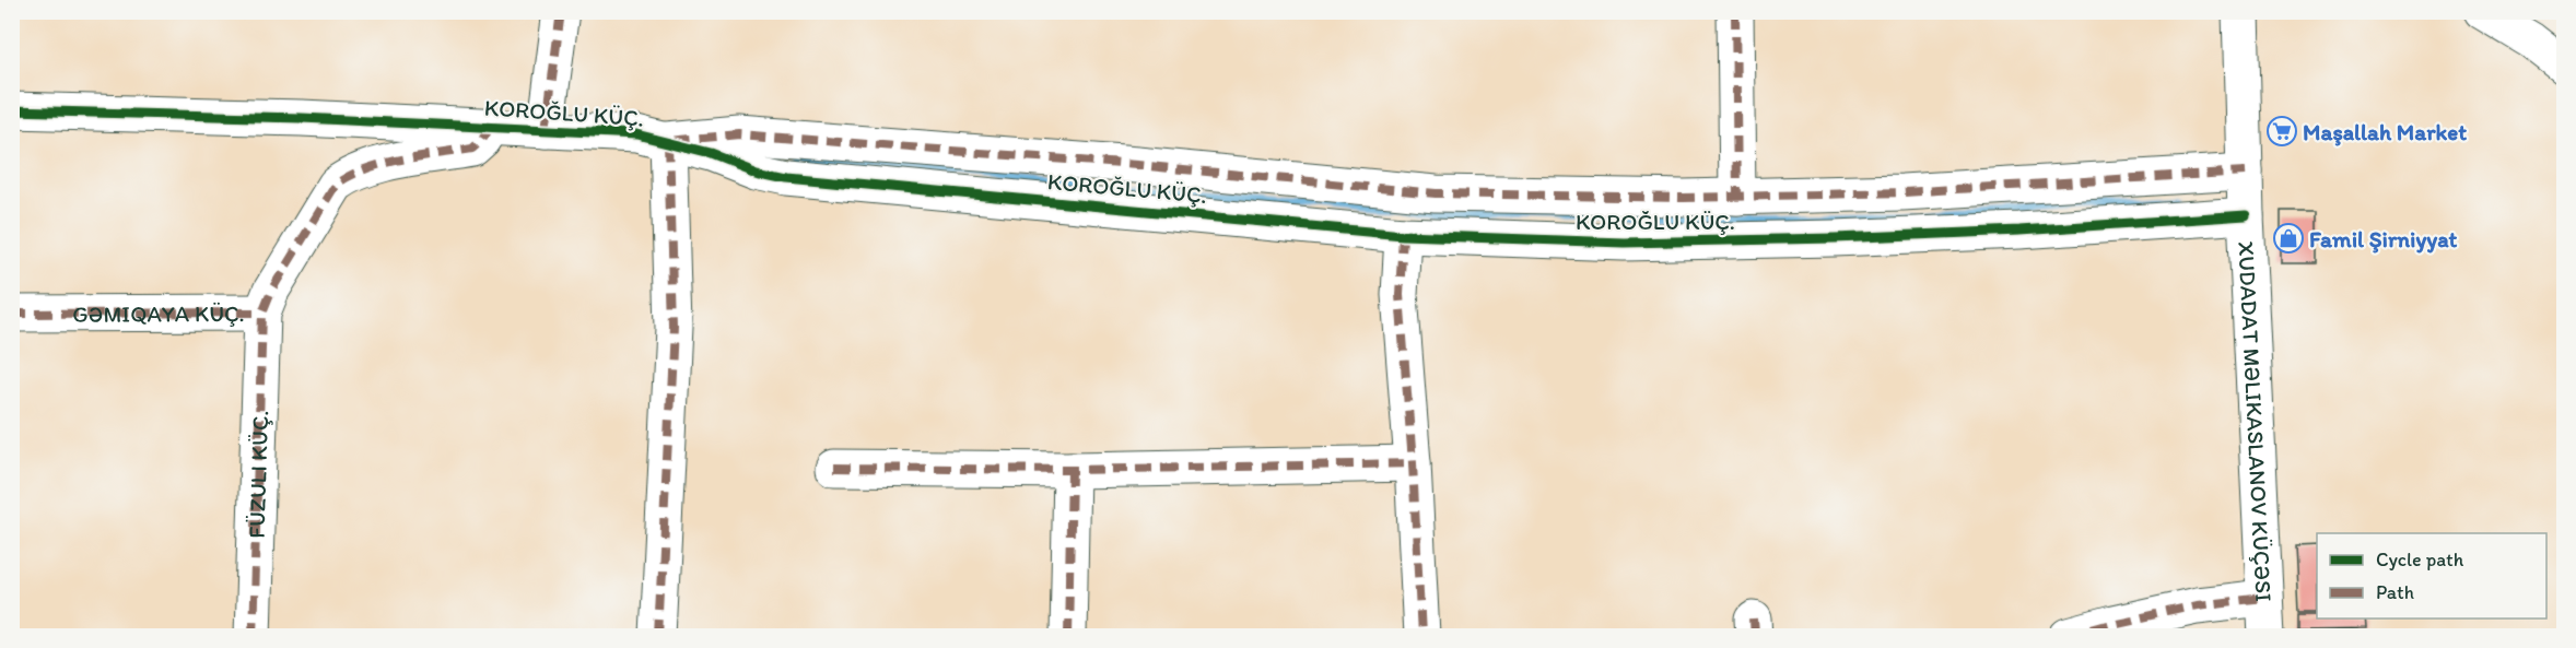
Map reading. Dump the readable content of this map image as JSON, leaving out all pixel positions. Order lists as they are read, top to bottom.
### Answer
{
  "streets": {
    "street": [
      "KOROĞLU KÜÇ.",
      "GƏMIQAYA KÜÇ.",
      "XUDADAT MƏLIKASLANOV KÜÇƏSI",
      "FÜZULI KÜÇ."
    ]
  },
  "crossings": [
    ["KOROĞLU KÜÇ.", "GƏMIQAYA KÜÇ."],
    ["KOROĞLU KÜÇ.", "XUDADAT MƏLIKASLANOV KÜÇƏSI"],
    ["GƏMIQAYA KÜÇ.", "FÜZULI KÜÇ."]
  ],
  "places": {
    "supermarket": ["Maşallah Market"],
    "shop": ["Famil Şirniyyat"]
  },
  "legend": ["Cycle path", "Path"]
}
